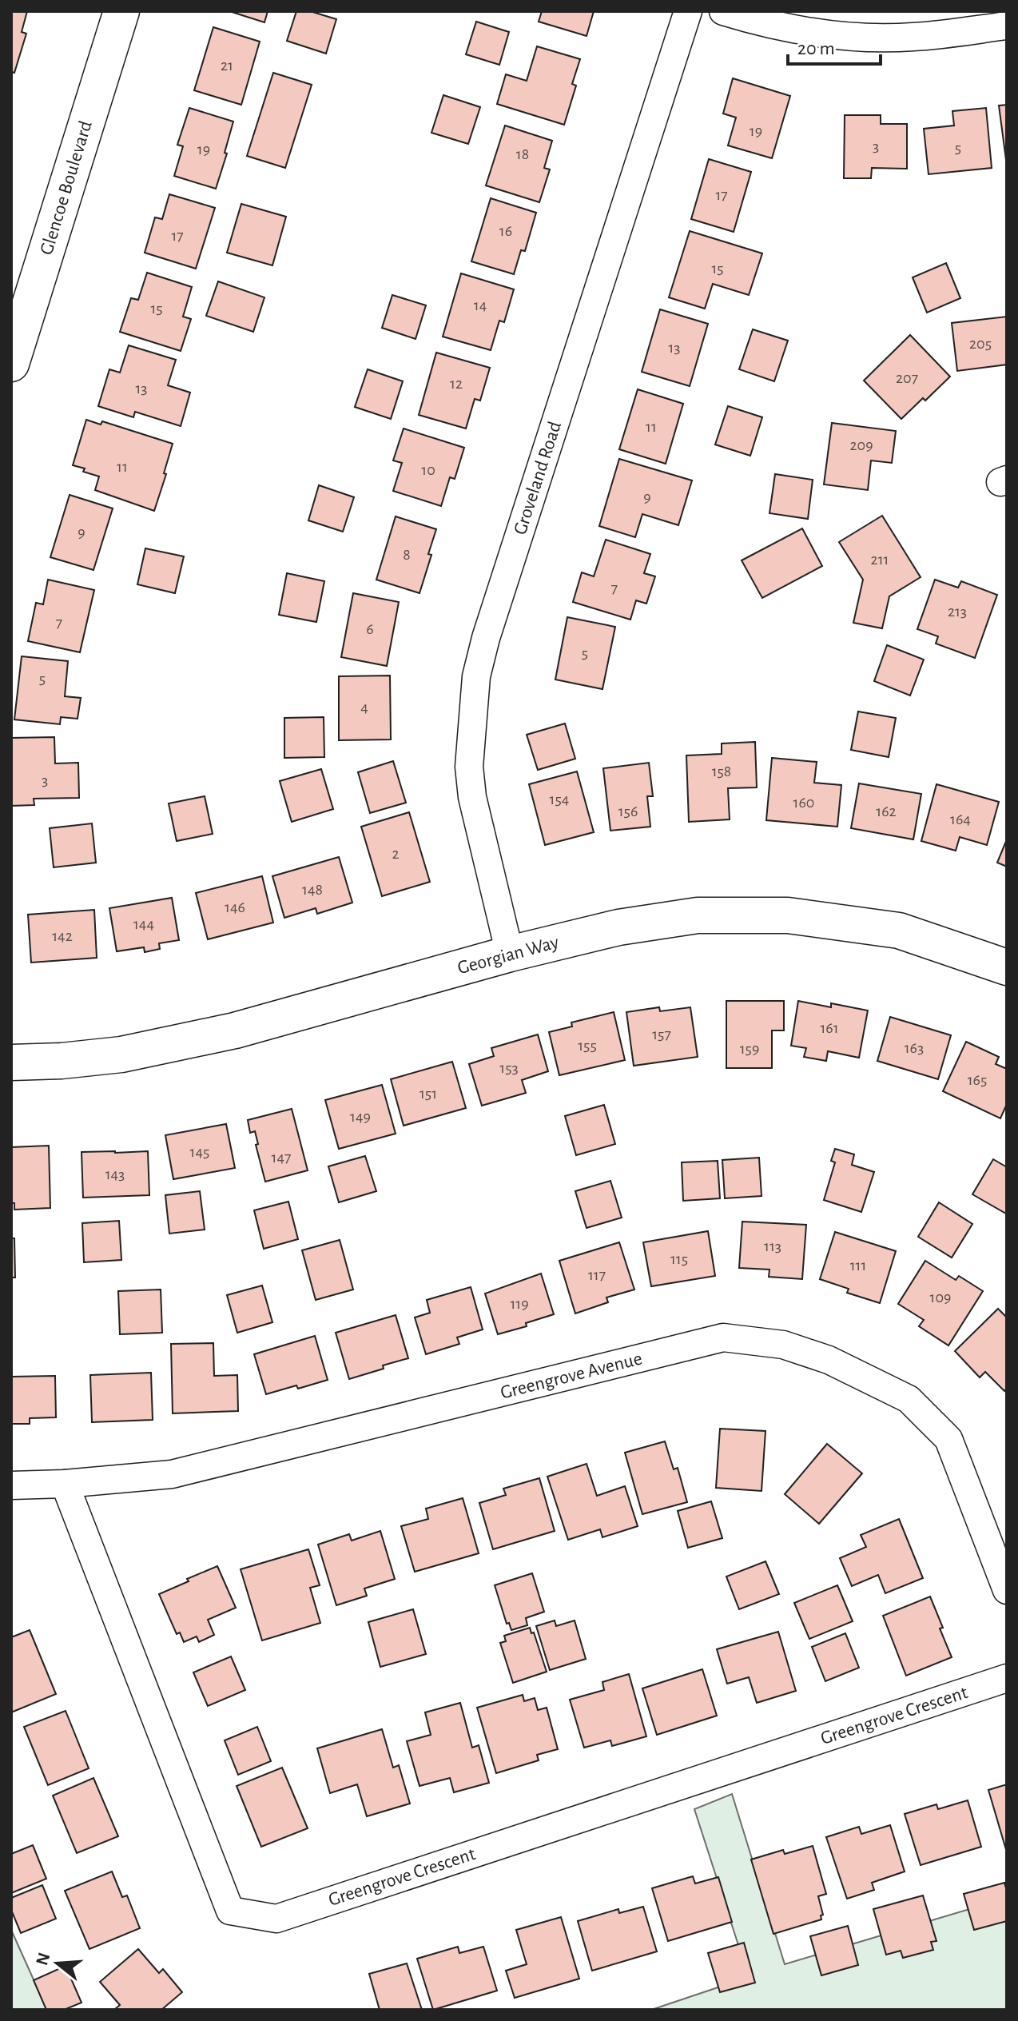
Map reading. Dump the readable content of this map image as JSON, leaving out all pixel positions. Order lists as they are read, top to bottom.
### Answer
{
  "streets": {
    "street": [
      "Glencoe Boulevard",
      "Groveland Road",
      "Georgian Way",
      "Greengrove Avenue",
      "Greengrove Crescent"
    ]
  },
  "crossings": [
    ["Groveland Road", "Georgian Way"],
    ["Greengrove Avenue", "Greengrove Crescent"]
  ],
  "house_numbers": [
    "21",
    "19",
    "3",
    "5",
    "19",
    "18",
    "17",
    "16",
    "17",
    "15",
    "14",
    "15",
    "205",
    "13",
    "207",
    "12",
    "13",
    "11",
    "209",
    "11",
    "10",
    "9",
    "9",
    "8",
    "211",
    "7",
    "213",
    "7",
    "6",
    "5",
    "5",
    "4",
    "158",
    "3",
    "154",
    "160",
    "156",
    "162",
    "164",
    "2",
    "148",
    "146",
    "144",
    "142",
    "161",
    "157",
    "155",
    "163",
    "159",
    "153",
    "165",
    "151",
    "149",
    "145",
    "147",
    "143",
    "113",
    "115",
    "111",
    "117",
    "109",
    "119"
  ],
  "scale_bar": "20 m",
  "north": "left"
}
